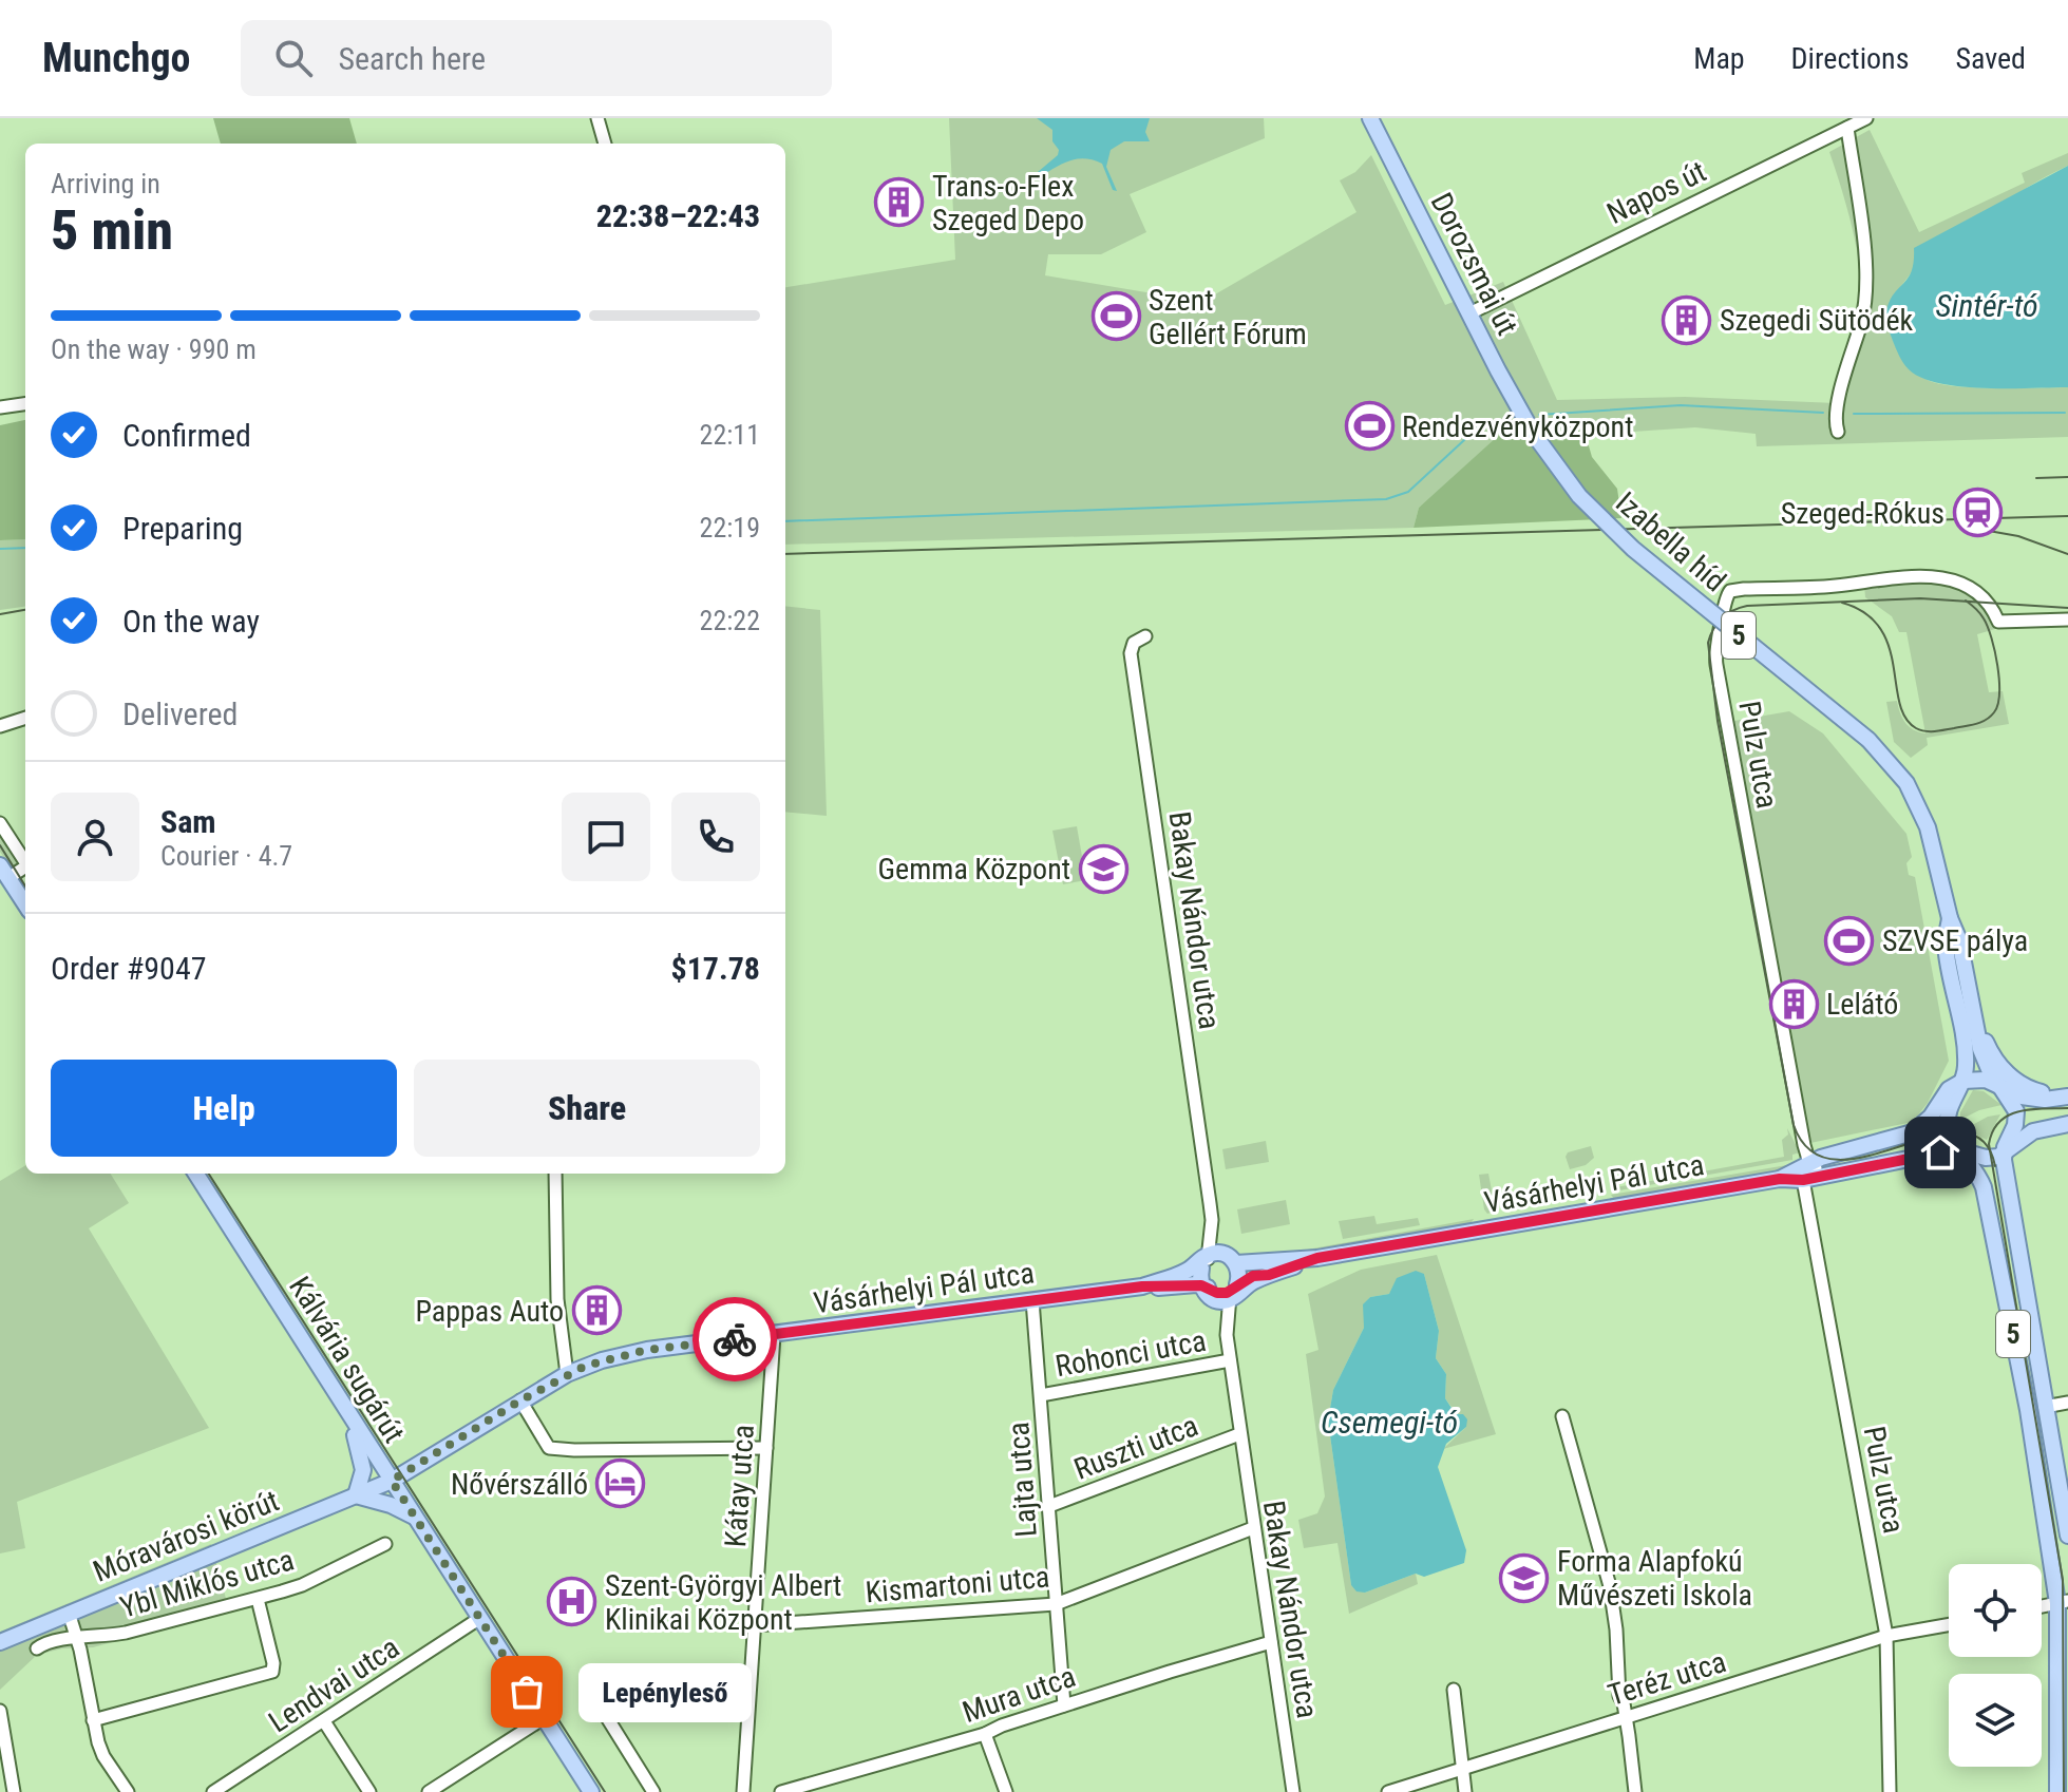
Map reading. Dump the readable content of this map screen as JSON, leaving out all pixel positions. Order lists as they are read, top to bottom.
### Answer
{
  "streets": {
    "main road": [
      "Dorozsmai út",
      "Izabella híd",
      "5",
      "Vásárhelyi Pál utca",
      "Kálvária sugárút",
      "Móravárosi körút"
    ],
    "street": [
      "Napos út",
      "Pulz utca",
      "Bakay Nándor utca",
      "Rohonci utca",
      "Ruszti utca",
      "Lajta utca",
      "Kátay utca",
      "Ybl Miklós utca",
      "Kismartoni utca",
      "Teréz utca",
      "Lendvai utca",
      "Mura utca"
    ]
  },
  "crossings": [
    ["Napos út", "Dorozsmai út"],
    ["Dorozsmai út", "Izabella híd"],
    ["Izabella híd", "5"],
    ["5", "Vásárhelyi Pál utca"],
    ["Pulz utca", "Vásárhelyi Pál utca"],
    ["Pulz utca", "Teréz utca"],
    ["Bakay Nándor utca", "Vásárhelyi Pál utca"],
    ["Bakay Nándor utca", "Rohonci utca"],
    ["Bakay Nándor utca", "Ruszti utca"],
    ["Bakay Nándor utca", "Kismartoni utca"],
    ["Bakay Nándor utca", "Mura utca"],
    ["Vásárhelyi Pál utca", "Kálvária sugárút"],
    ["Vásárhelyi Pál utca", "Lajta utca"],
    ["Vásárhelyi Pál utca", "Kátay utca"],
    ["Vásárhelyi Pál utca", "Móravárosi körút"],
    ["Rohonci utca", "Lajta utca"],
    ["Kálvária sugárút", "Móravárosi körút"],
    ["Kálvária sugárút", "Lendvai utca"],
    ["Ruszti utca", "Lajta utca"],
    ["Lajta utca", "Kismartoni utca"],
    ["Lajta utca", "Mura utca"],
    ["Kátay utca", "Kismartoni utca"]
  ],
  "water": ["Sintér-tó", "Csemegi-tó"],
  "places": {
    "building": [
      "Trans-o-Flex Szeged Depo",
      "Szegedi Sütödék",
      "Lelátó",
      "Pappas Auto"
    ],
    "sports": ["Szent Gellért Fórum", "Rendezvényközpont", "SZVSE pálya"],
    "station": ["Szeged-Rókus"],
    "school or university": ["Gemma Központ", "Forma Alapfokú Művészeti Iskola"],
    "hotel": ["Nővérszálló"],
    "hospital": ["Szent-Györgyi Albert Klinikai Központ"],
    "other": ["Lepényleső"]
  },
  "page": {
    "header": "Munchgo",
    "search": "Search here",
    "nav": ["Map", "Directions", "Saved"],
    "heading": ["5 min", "Arriving in", "22:38–22:43"],
    "panel": [
      "Sam",
      "Courier · 4.7",
      "Order #9047",
      "$17.78"
    ],
    "bar": "On the way · 990 m",
    "list": [
      ["Confirmed", "22:11"],
      ["Preparing", "22:19"],
      ["On the way", "22:22"],
      "Delivered"
    ],
    "buttons": ["Help", "Share"],
    "bubble": "Lepényleső"
  }
}
